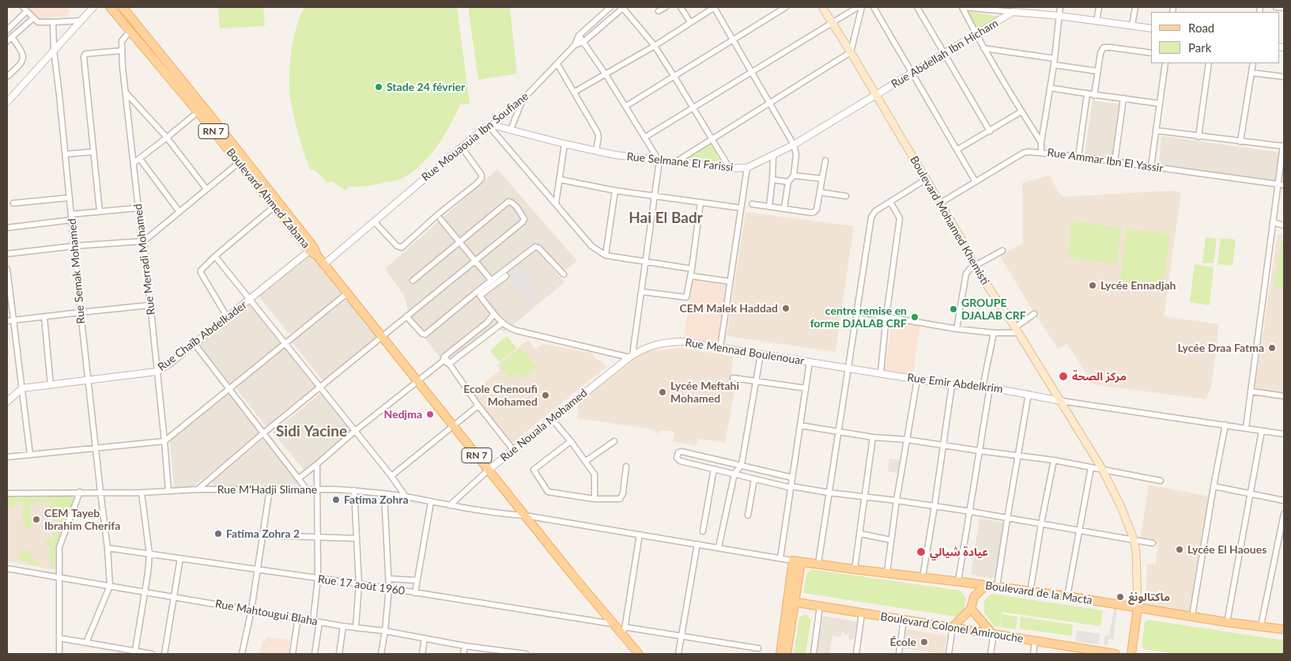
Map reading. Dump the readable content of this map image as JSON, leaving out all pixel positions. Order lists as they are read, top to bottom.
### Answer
{
  "streets": {
    "main road": [
      "RN 7",
      "Boulevard Ahmed Zabana",
      "Boulevard Mohamed Khemisti",
      "Boulevard de la Macta",
      "Boulevard Colonel Amirouche"
    ],
    "street": [
      "Rue Abdellah Ibn Hicham",
      "Rue Mouaouia Ibn Soufiane",
      "Rue Ammar Ibn El Yassir",
      "Rue Selmane El Farissi",
      "Rue Merradi Mohamed",
      "Rue Semak Mohamed",
      "Rue Chaïb Abdelkader",
      "Rue Mennad Boulenouar",
      "Rue Emir Abdelkrim",
      "Rue Nouala Mohamed",
      "Rue M'Hadji Slimane",
      "Rue 17 août 1960",
      "Rue Mahtougui Blaha"
    ]
  },
  "crossings": [
    ["Rue Abdellah Ibn Hicham", "Rue Selmane El Farissi"],
    ["Rue Abdellah Ibn Hicham", "Boulevard Mohamed Khemisti"],
    ["RN 7", "Rue Mouaouia Ibn Soufiane"],
    ["RN 7", "Boulevard Ahmed Zabana"],
    ["RN 7", "Rue Chaïb Abdelkader"],
    ["RN 7", "Rue Nouala Mohamed"],
    ["RN 7", "Rue M'Hadji Slimane"],
    ["RN 7", "Rue 17 août 1960"],
    ["Rue Mouaouia Ibn Soufiane", "Rue Selmane El Farissi"],
    ["Rue Ammar Ibn El Yassir", "Boulevard Mohamed Khemisti"],
    ["Rue Selmane El Farissi", "Boulevard Mohamed Khemisti"],
    ["Boulevard Ahmed Zabana", "Rue Merradi Mohamed"],
    ["Boulevard Ahmed Zabana", "Rue Chaïb Abdelkader"],
    ["Boulevard Mohamed Khemisti", "Rue Emir Abdelkrim"],
    ["Boulevard Mohamed Khemisti", "Boulevard de la Macta"],
    ["Rue Merradi Mohamed", "Rue Chaïb Abdelkader"],
    ["Rue Merradi Mohamed", "Rue M'Hadji Slimane"],
    ["Rue Semak Mohamed", "Rue Chaïb Abdelkader"],
    ["Rue Semak Mohamed", "Rue M'Hadji Slimane"],
    ["Rue Semak Mohamed", "Rue 17 août 1960"],
    ["Rue Semak Mohamed", "Rue Mahtougui Blaha"],
    ["Rue Mennad Boulenouar", "Rue Emir Abdelkrim"],
    ["Rue Mennad Boulenouar", "Rue Nouala Mohamed"],
    ["Rue Nouala Mohamed", "Rue M'Hadji Slimane"],
    ["Rue M'Hadji Slimane", "Boulevard de la Macta"]
  ],
  "districts": ["Hai El Badr", "Sidi Yacine"],
  "places": [
    "Stade 24 février",
    "Lycée Ennadjah",
    "CEM Malek Haddad",
    "GROUPE DJALAB CRF",
    "centre remise en forme DJALAB CRF",
    "Lycée Draa Fatma",
    "مركز الصحة",
    "Lycée Meftahi Mohamed",
    "Ecole Chenoufi Mohamed",
    "Nedjma",
    "Fatima Zohra",
    "CEM Tayeb Ibrahim Cherifa",
    "Fatima Zohra 2",
    "Lycée El Haoues",
    "عيادة شيالي",
    "ماكتالونغ",
    "École"
  ],
  "legend": ["Road", "Park"]
}
